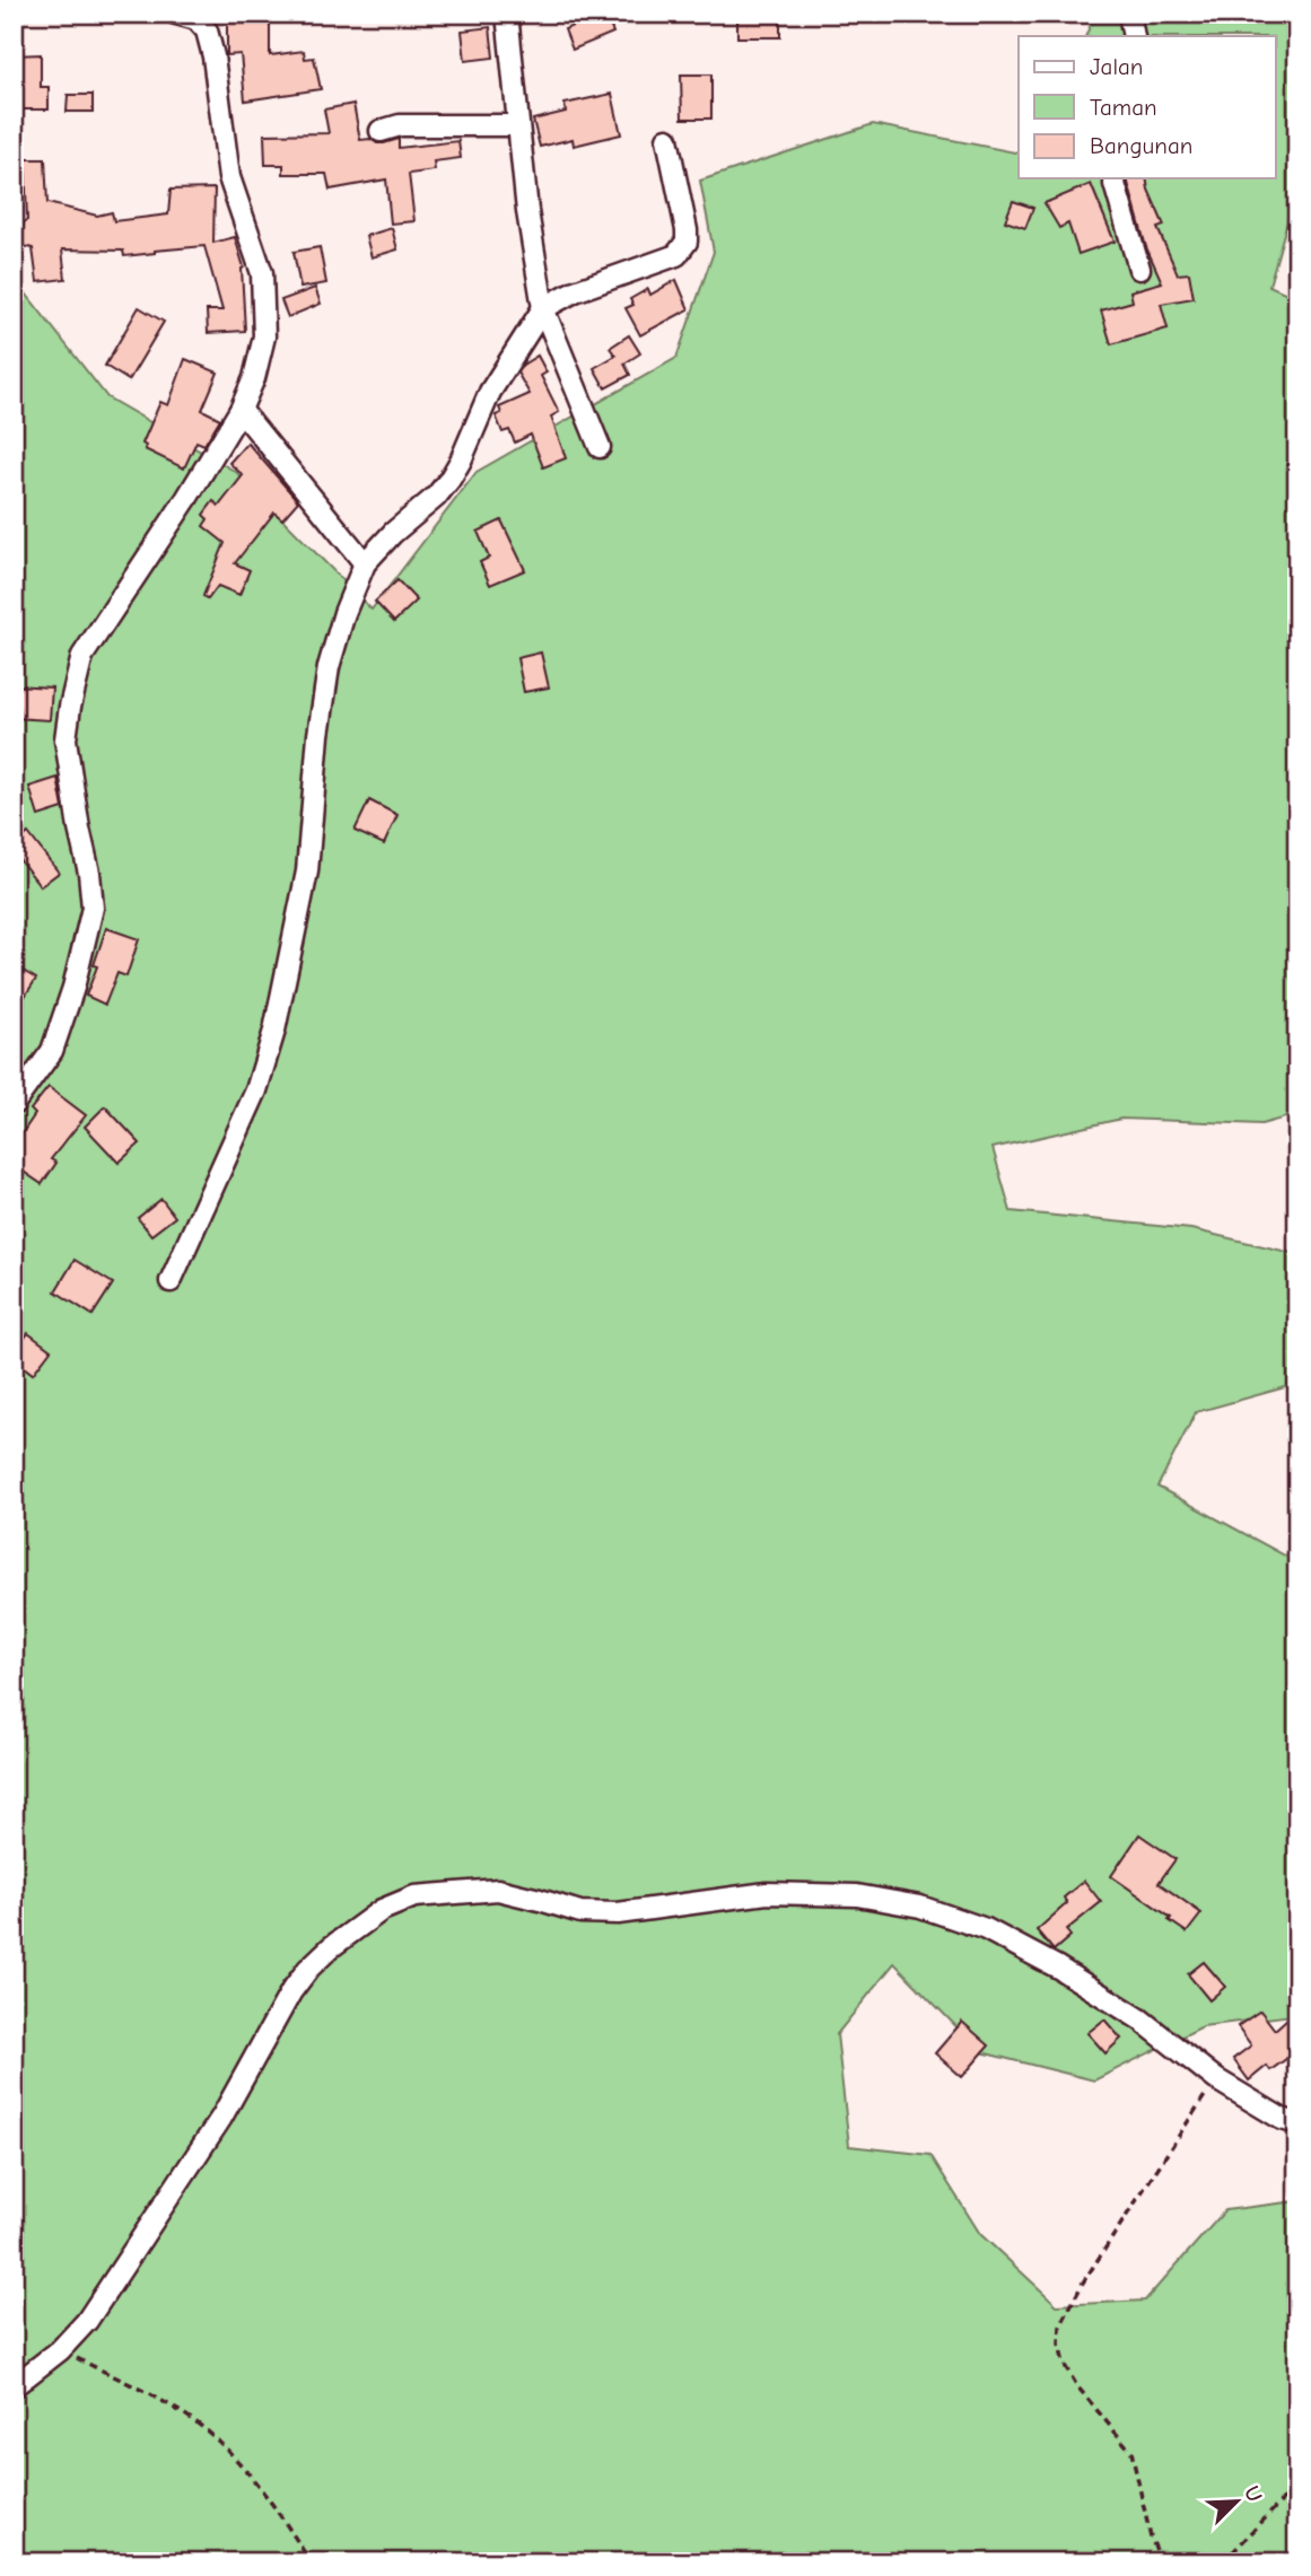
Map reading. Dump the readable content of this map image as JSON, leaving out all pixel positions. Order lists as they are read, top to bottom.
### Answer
{
  "legend": ["Jalan", "Taman", "Bangunan"],
  "north": "top right"
}
